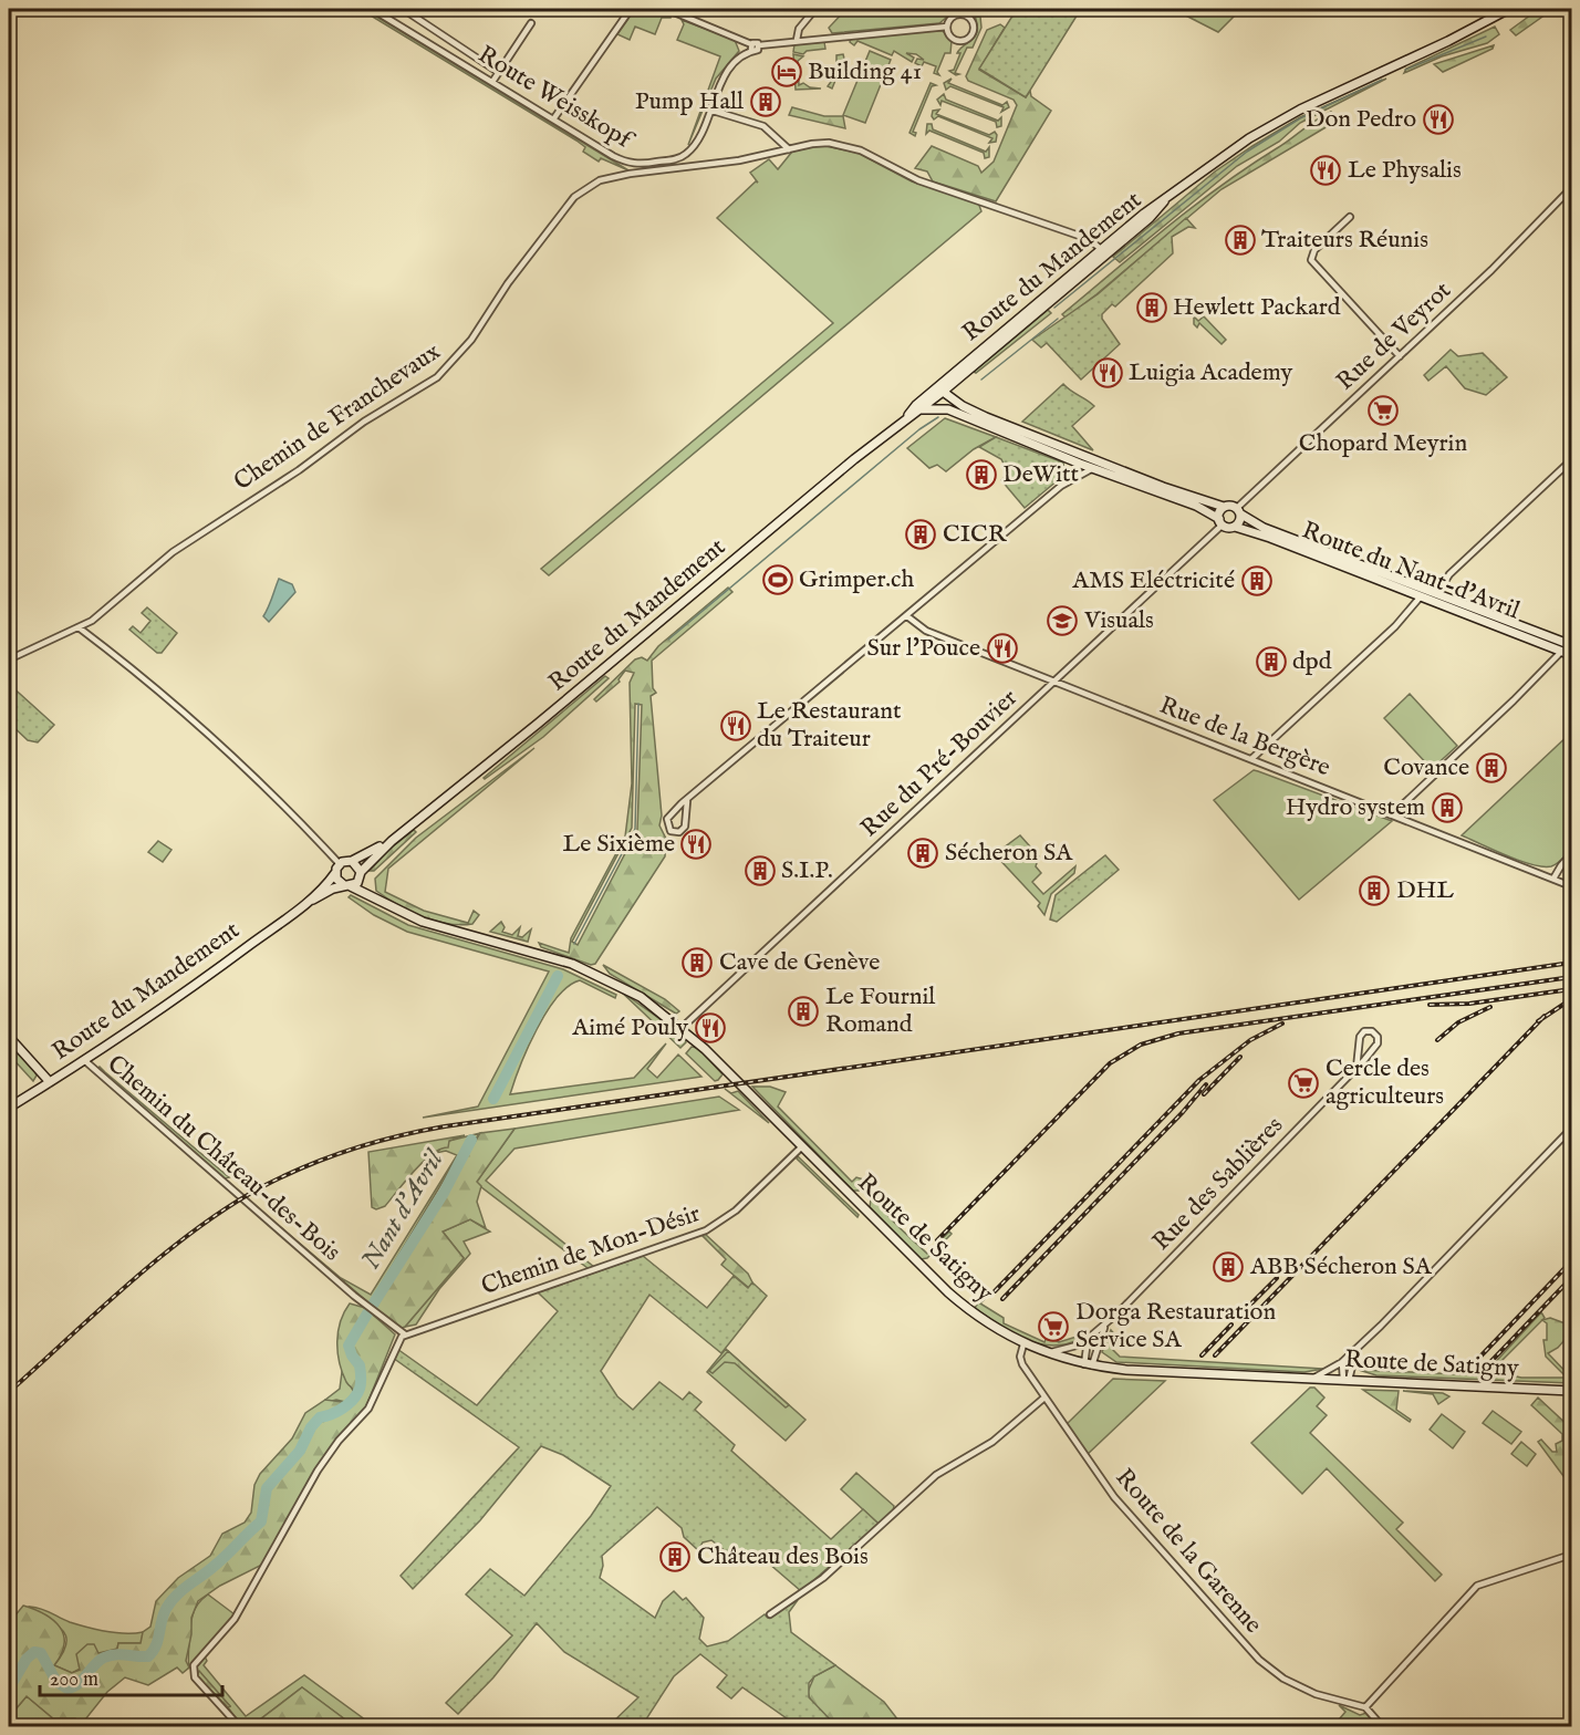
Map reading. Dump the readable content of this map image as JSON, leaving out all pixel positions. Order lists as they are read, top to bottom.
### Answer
{
  "streets": {
    "main road": ["Route du Mandement", "Route du Nant-d'Avril", "Route de Satigny"],
    "street": [
      "Route Weisskopf",
      "Rue de Veyrot",
      "Chemin de Franchevaux",
      "Rue de la Bergère",
      "Rue du Pré-Bouvier",
      "Chemin du Château-des-Bois",
      "Rue des Sablières",
      "Chemin de Mon-Désir",
      "Route de la Garenne"
    ]
  },
  "crossings": [
    ["Route du Mandement", "Chemin de Franchevaux"],
    ["Route du Mandement", "Chemin du Château-des-Bois"],
    ["Route du Mandement", "Route de Satigny"],
    ["Rue de Veyrot", "Route du Nant-d'Avril"],
    ["Route du Nant-d'Avril", "Rue du Pré-Bouvier"],
    ["Rue de la Bergère", "Rue du Pré-Bouvier"],
    ["Rue du Pré-Bouvier", "Route de Satigny"],
    ["Chemin du Château-des-Bois", "Chemin de Mon-Désir"],
    ["Rue des Sablières", "Route de Satigny"],
    ["Route de Satigny", "Chemin de Mon-Désir"],
    ["Route de Satigny", "Route de la Garenne"]
  ],
  "water": ["Nant d'Avril"],
  "places": {
    "hotel": ["Building 41"],
    "building": [
      "Pump Hall",
      "Traiteurs Réunis",
      "Hewlett Packard",
      "DeWitt",
      "CICR",
      "AMS Eléctricité",
      "dpd",
      "Covance",
      "Hydro system",
      "Sécheron SA",
      "S.I.P.",
      "DHL",
      "Cave de Genève",
      "Le Fournil Romand",
      "ABB Sécheron SA",
      "Château des Bois"
    ],
    "restaurant": [
      "Don Pedro",
      "Le Physalis",
      "Luigia Academy",
      "Sur l'Pouce",
      "Le Restaurant du Traiteur",
      "Le Sixième",
      "Aimé Pouly"
    ],
    "supermarket": ["Chopard Meyrin", "Cercle des agriculteurs", "Dorga Restauration Service SA"],
    "sports": ["Grimper.ch"],
    "school or university": ["Visuals"]
  },
  "scale_bar": "200 m"
}
